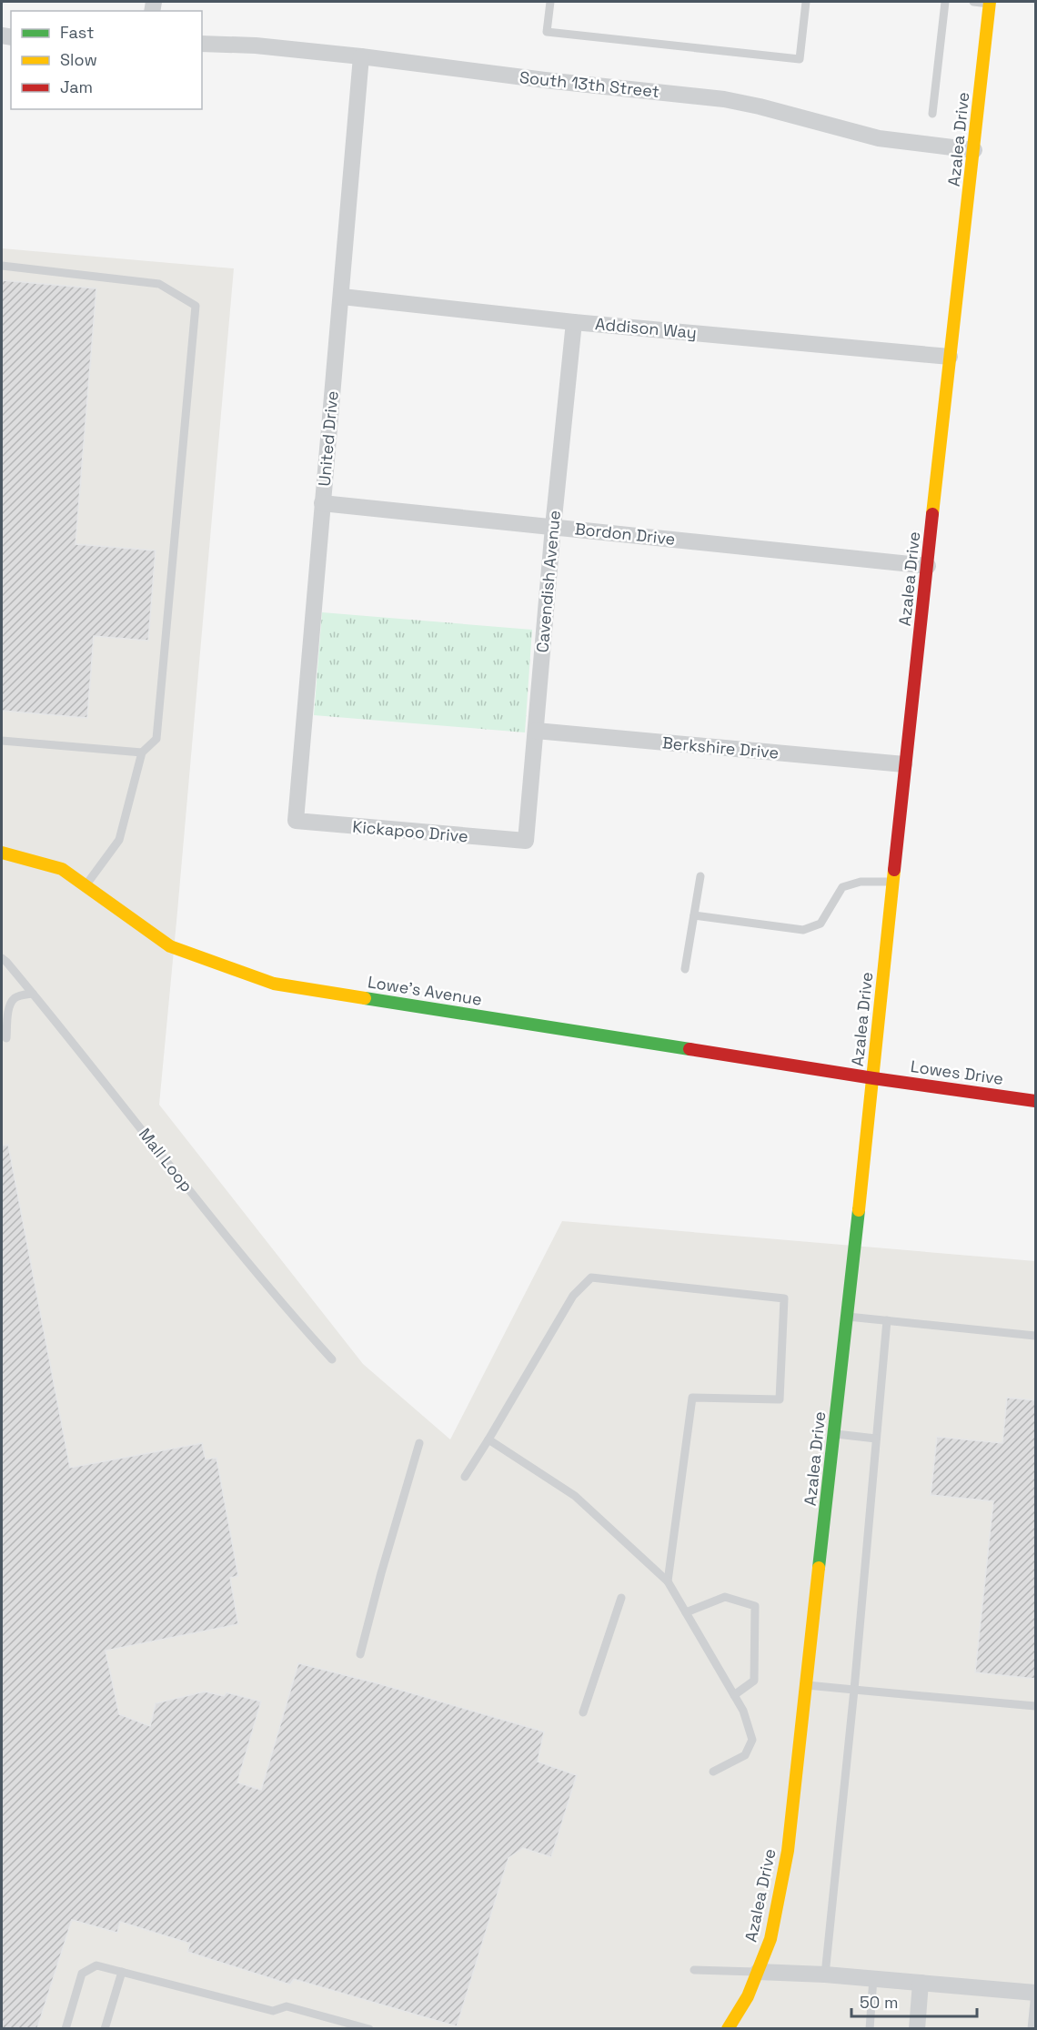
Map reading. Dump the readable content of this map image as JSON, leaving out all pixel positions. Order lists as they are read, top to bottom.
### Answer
{
  "streets": {
    "street": [
      "South 13th Street",
      "Azalea Drive",
      "Addison Way",
      "United Drive",
      "Bordon Drive",
      "Cavendish Avenue",
      "Berkshire Drive",
      "Kickapoo Drive",
      "Lowe's Avenue",
      "Lowes Drive"
    ],
    "lane": ["Mall Loop"]
  },
  "crossings": [
    ["South 13th Street", "Azalea Drive"],
    ["South 13th Street", "United Drive"],
    ["Azalea Drive", "Addison Way"],
    ["Azalea Drive", "Bordon Drive"],
    ["Azalea Drive", "Berkshire Drive"],
    ["Azalea Drive", "Lowe's Avenue"],
    ["Azalea Drive", "Lowes Drive"],
    ["Addison Way", "United Drive"],
    ["Addison Way", "Cavendish Avenue"],
    ["United Drive", "Bordon Drive"],
    ["United Drive", "Kickapoo Drive"],
    ["Bordon Drive", "Cavendish Avenue"],
    ["Cavendish Avenue", "Berkshire Drive"],
    ["Cavendish Avenue", "Kickapoo Drive"],
    ["Lowe's Avenue", "Lowes Drive"]
  ],
  "legend": ["Fast", "Slow", "Jam"],
  "scale_bar": "50 m"
}
